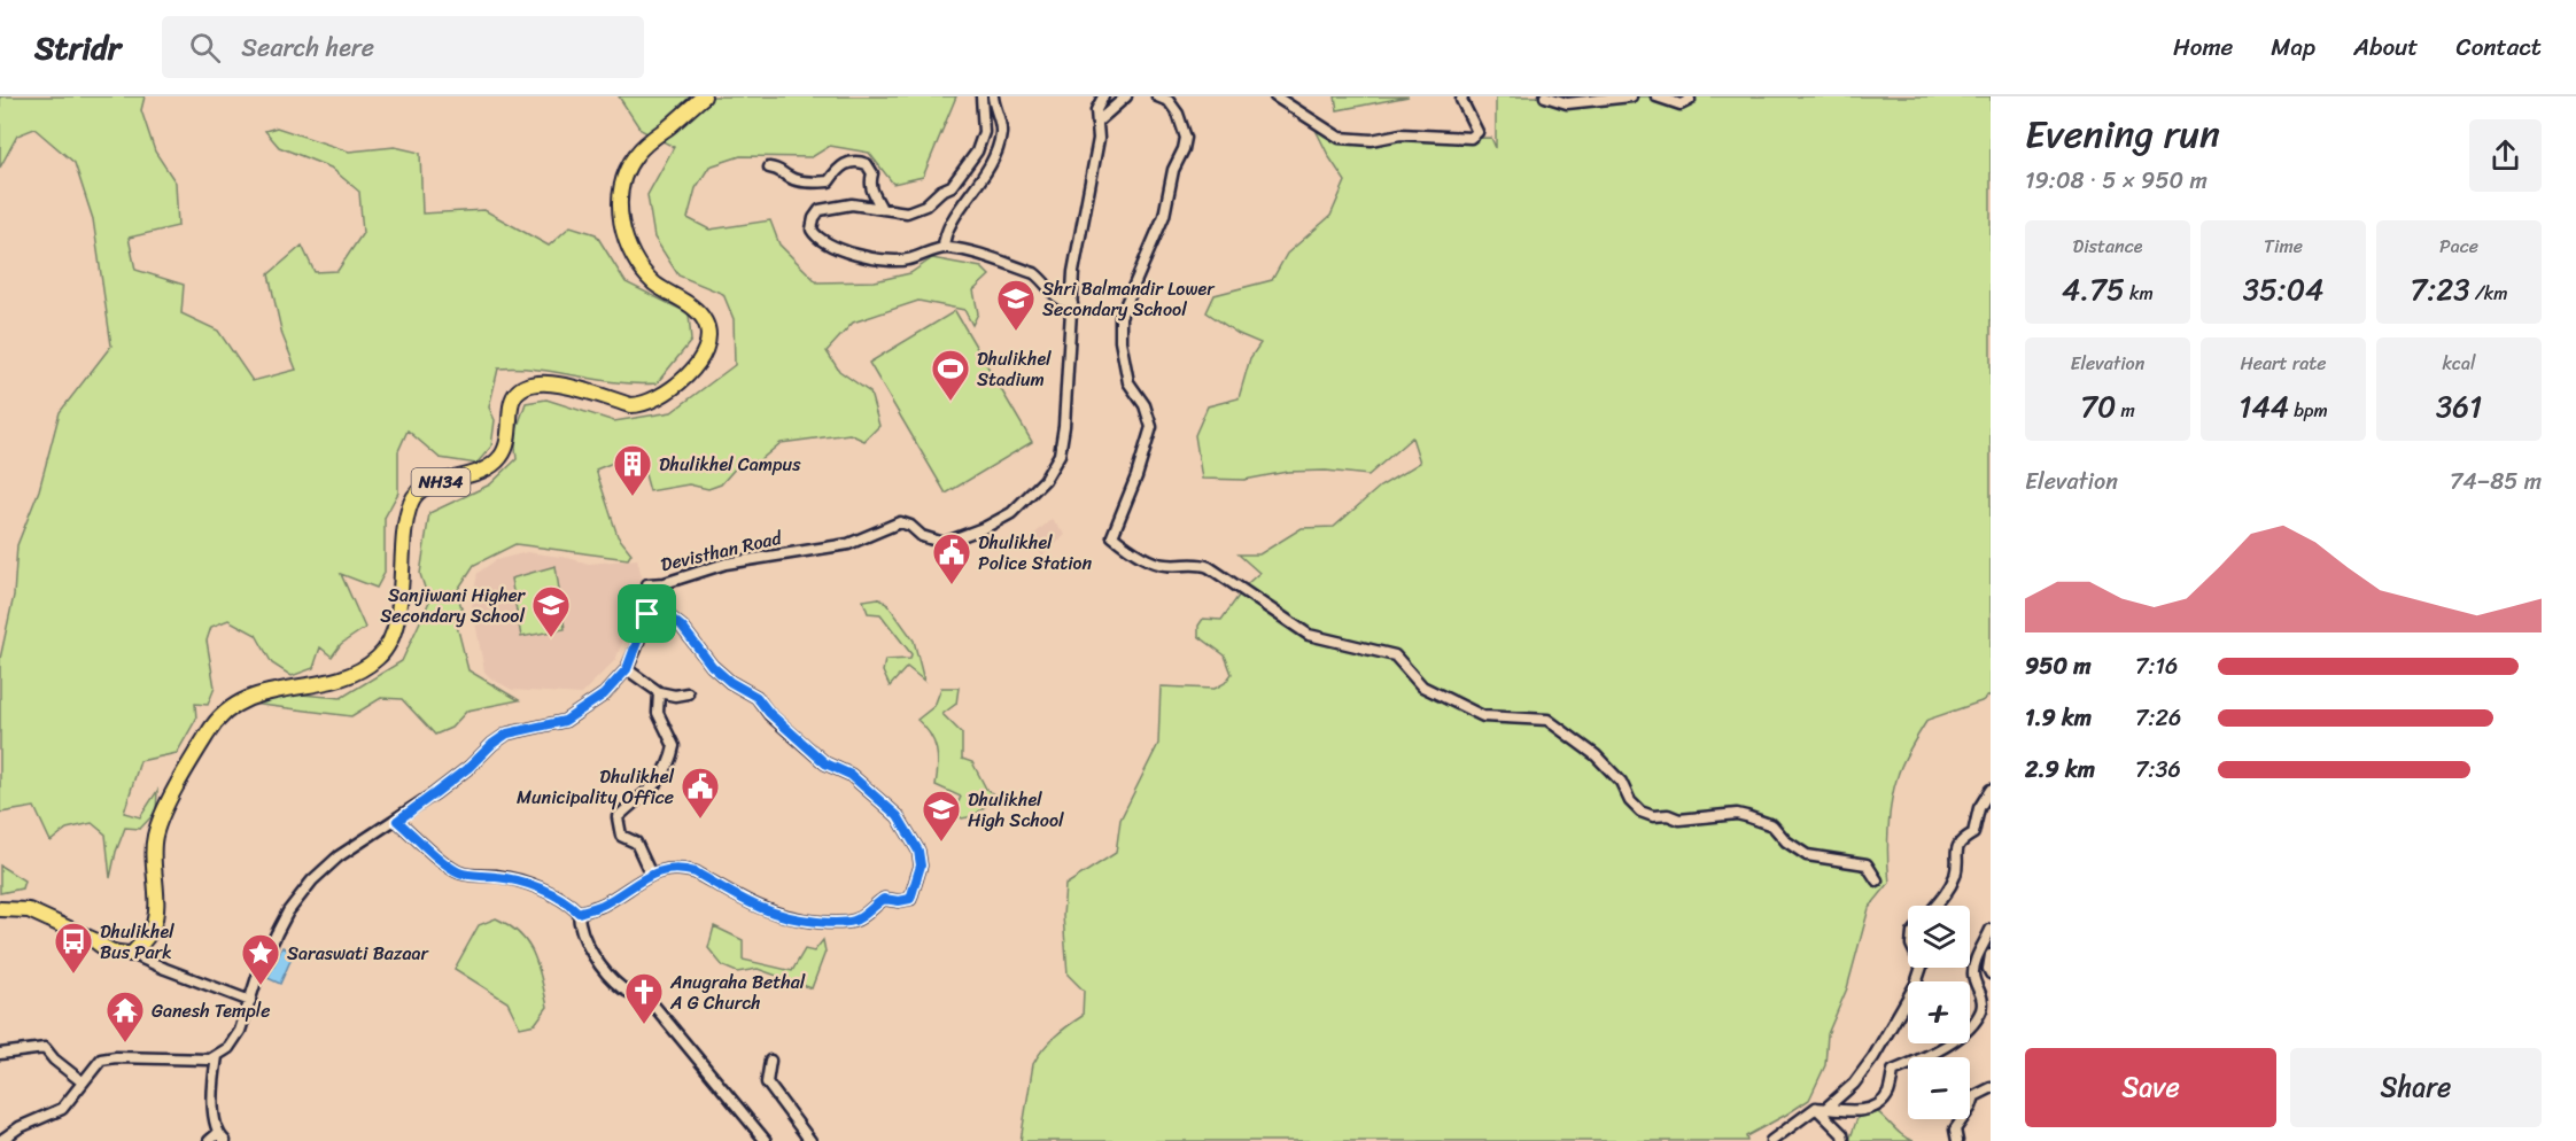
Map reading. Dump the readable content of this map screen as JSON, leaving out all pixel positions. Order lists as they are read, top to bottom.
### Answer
{
  "streets": {
    "highway": ["NH34"],
    "street": ["Devisthan Road"]
  },
  "places": {
    "school or university": ["Shri Balmandir Lower Secondary School", "Sanjiwani Higher Secondary School", "Dhulikhel High School"],
    "sports": ["Dhulikhel Stadium"],
    "building": ["Dhulikhel Campus"],
    "public building": ["Dhulikhel Police Station", "Dhulikhel Municipality Office"],
    "bus stop": ["Dhulikhel Bus Park"],
    "place": ["Saraswati Bazaar"],
    "church": ["Anugraha Bethal A G Church"],
    "temple": ["Ganesh Temple"]
  },
  "page": {
    "header": "Stridr",
    "search": "Search here",
    "nav": [
      "Home",
      "Map",
      "About",
      "Contact"
    ],
    "heading": ["Evening run", "19:08 · 5 × 950 m"],
    "stats": [
      ["Distance", "4.75 km"],
      ["Time", "35:04"],
      ["Pace", "7:23 /km"],
      ["Elevation", "70 m"],
      ["Heart rate", "144 bpm"],
      ["kcal", "361"]
    ],
    "chart": ["Elevation", "74–85 m"],
    "list": [
      {
        "name": "950 m",
        "note": "7:16"
      },
      {
        "name": "1.9 km",
        "note": "7:26"
      },
      {
        "name": "2.9 km",
        "note": "7:36"
      }
    ],
    "map_buttons": ["+", "−"],
    "buttons": ["Save", "Share"]
  }
}
